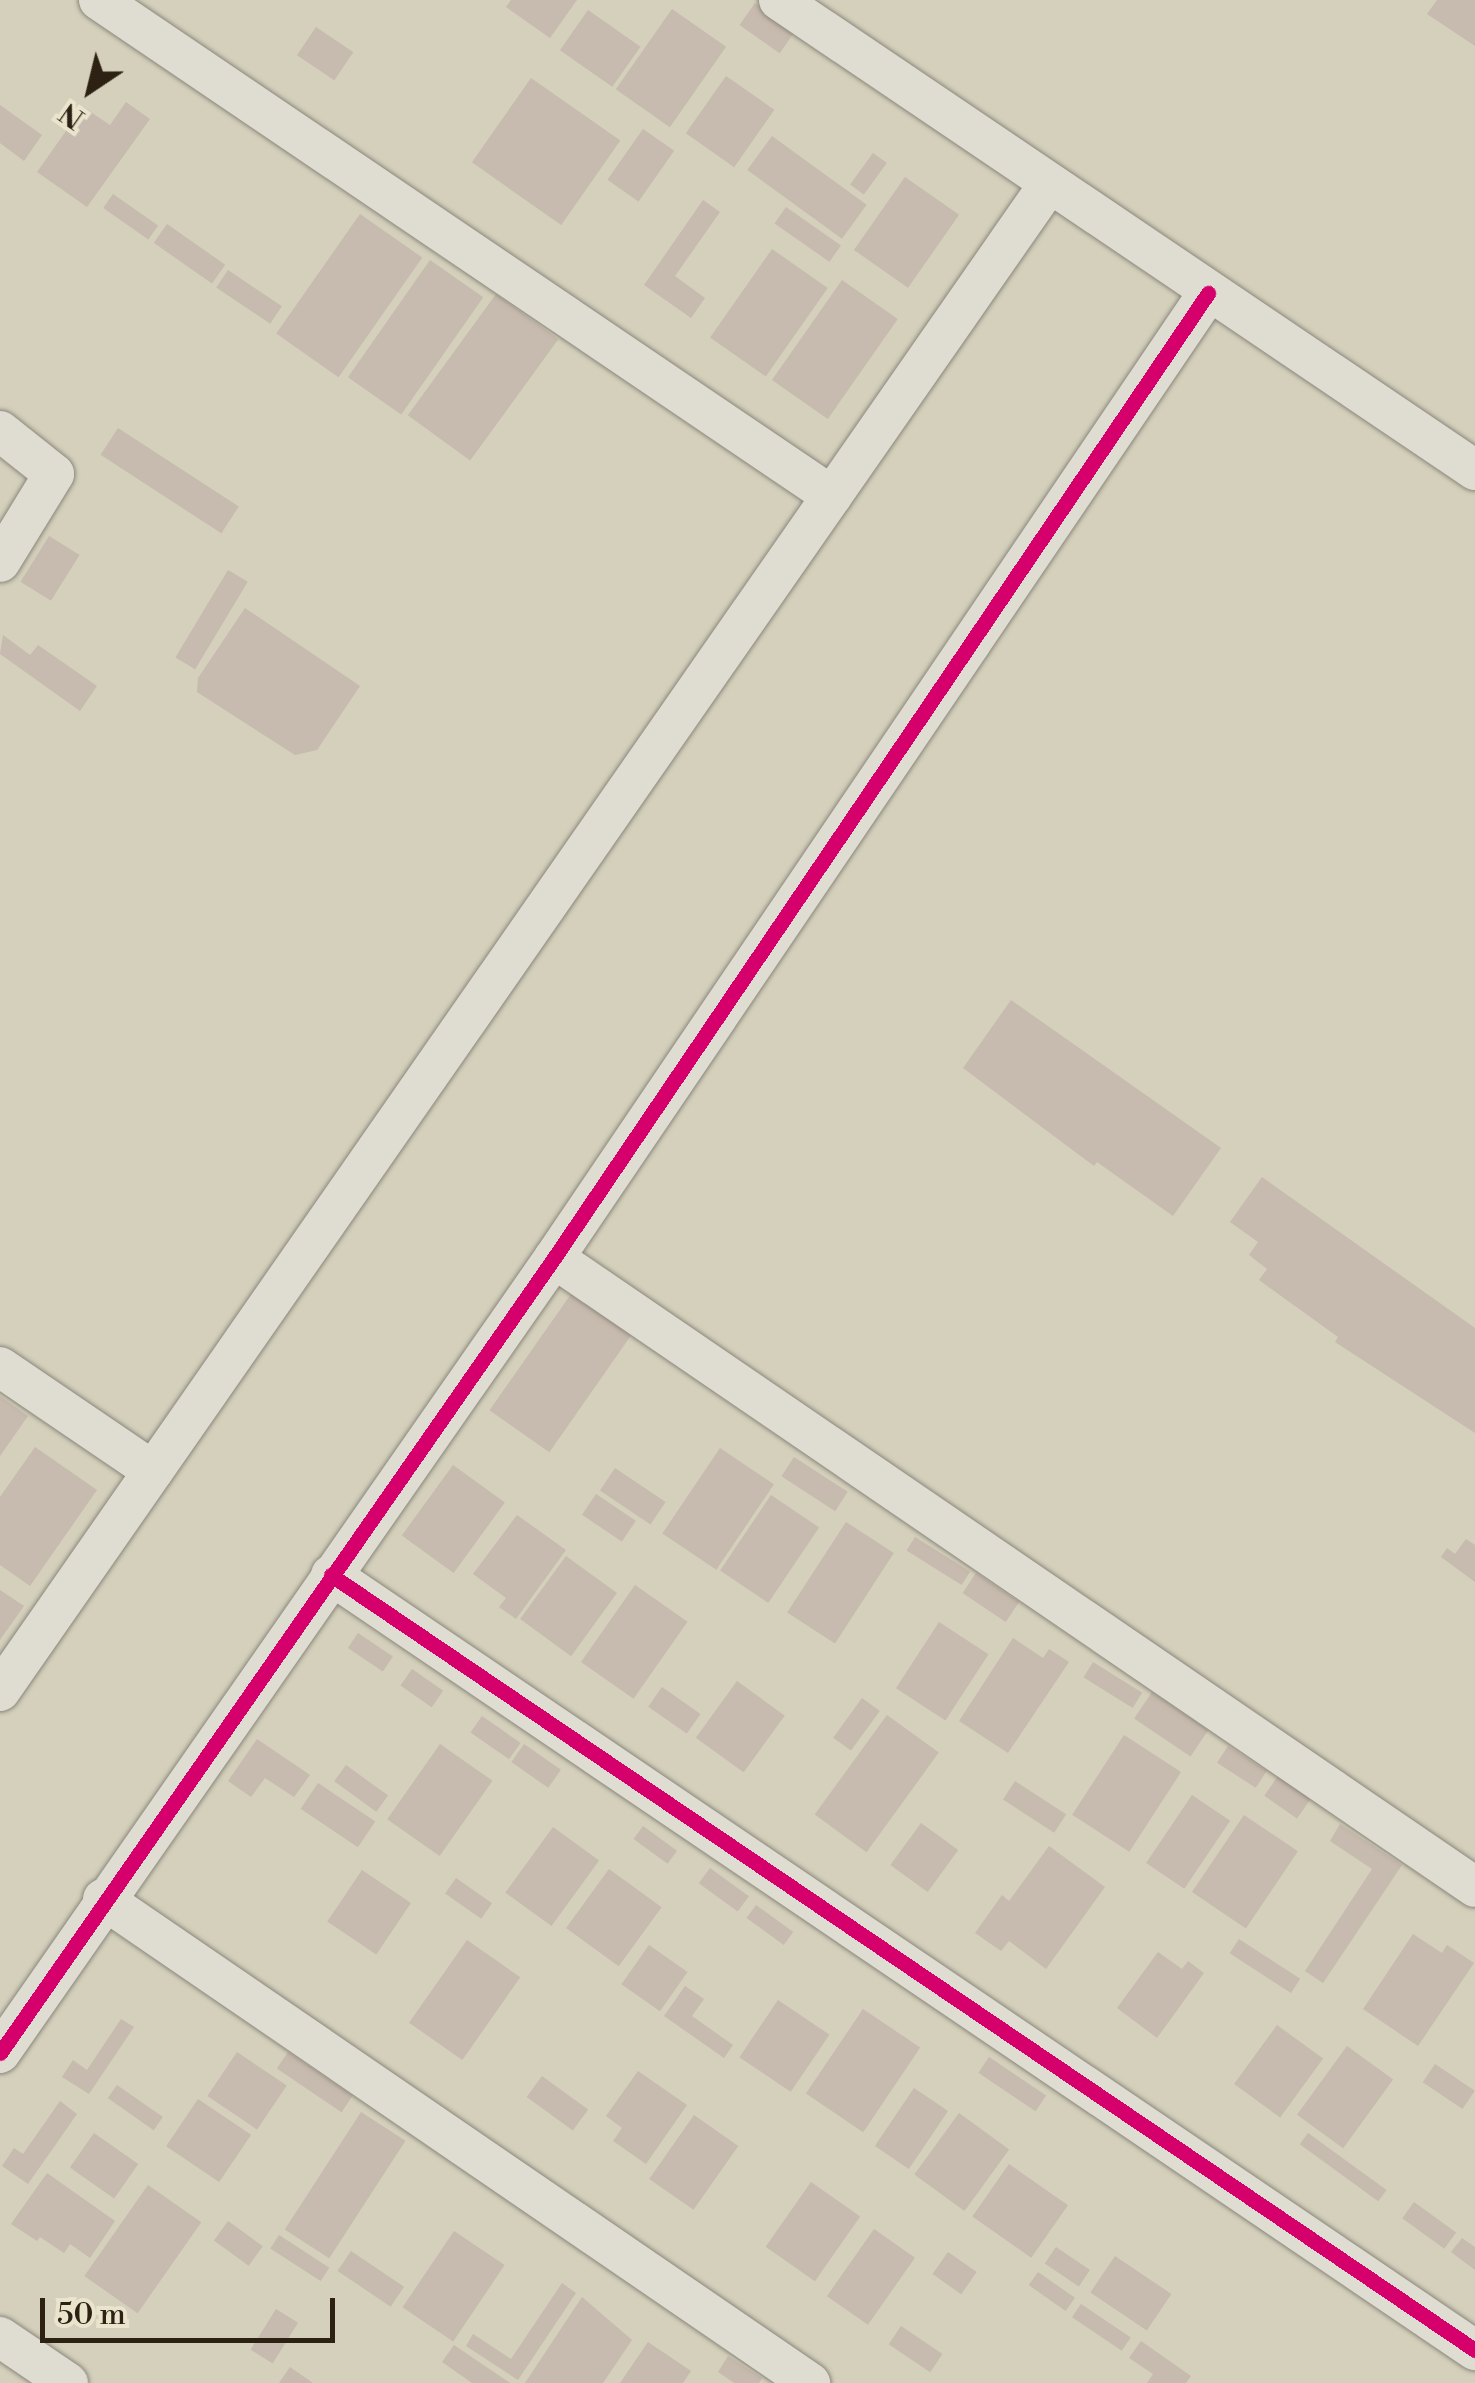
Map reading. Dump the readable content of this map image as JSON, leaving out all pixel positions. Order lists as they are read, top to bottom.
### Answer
{
  "scale_bar": "50 m",
  "north": "bottom left"
}
